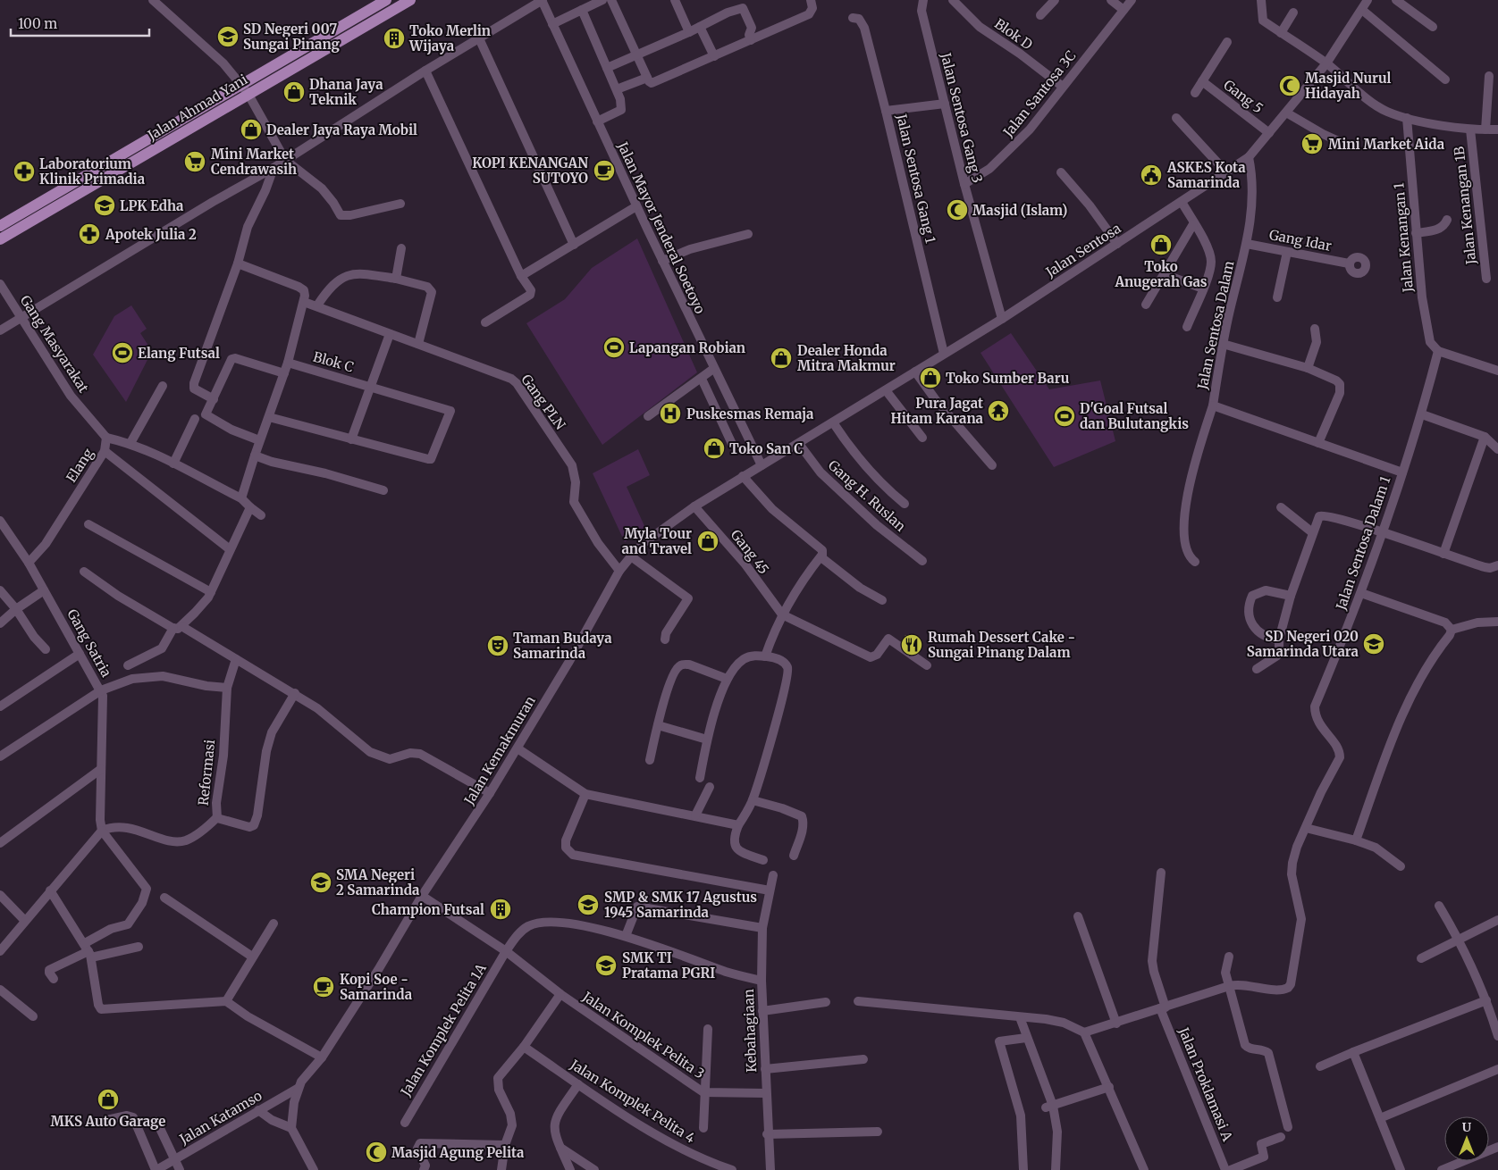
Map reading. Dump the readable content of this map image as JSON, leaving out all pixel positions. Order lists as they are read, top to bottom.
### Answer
{
  "streets": {
    "main road": ["Jalan Ahmad Yani"],
    "street": [
      "Blok D",
      "Jalan Santosa 3C",
      "Gang 5",
      "Jalan Sentosa Gang 3",
      "Jalan Sentosa Gang 1",
      "Jalan Kenangan 1B",
      "Jalan Mayor Jenderal Soetoyo",
      "Jalan Kenangan 1",
      "Gang Idar",
      "Jalan Sentosa",
      "Jalan Sentosa Dalam",
      "Gang Masyarakat",
      "Blok C",
      "Gang PLN",
      "Elang",
      "Gang H. Ruslan",
      "Jalan Sentosa Dalam 1",
      "Gang 45",
      "Gang Satria",
      "Jalan Kemakmuran",
      "Reformasi",
      "Jalan Komplek Pelita 1A",
      "Kebahagiaan",
      "Jalan Komplek Pelita 3",
      "Jalan Proklamasi A",
      "Jalan Komplek Pelita 4",
      "Jalan Katamso"
    ]
  },
  "crossings": [
    ["Blok D", "Jalan Santosa 3C"],
    ["Jalan Santosa 3C", "Jalan Sentosa Gang 3"],
    ["Gang 5", "Jalan Sentosa"],
    ["Jalan Sentosa Gang 3", "Jalan Sentosa"],
    ["Jalan Sentosa Gang 1", "Jalan Sentosa"],
    ["Jalan Mayor Jenderal Soetoyo", "Jalan Sentosa"],
    ["Jalan Mayor Jenderal Soetoyo", "Jalan Kemakmuran"],
    ["Jalan Kenangan 1", "Jalan Sentosa Dalam 1"],
    ["Gang Idar", "Jalan Sentosa Dalam"],
    ["Jalan Sentosa", "Jalan Sentosa Dalam"],
    ["Jalan Sentosa", "Gang H. Ruslan"],
    ["Jalan Sentosa", "Jalan Kemakmuran"],
    ["Jalan Sentosa Dalam", "Jalan Sentosa Dalam 1"],
    ["Gang Masyarakat", "Elang"],
    ["Gang PLN", "Jalan Kemakmuran"],
    ["Elang", "Gang Satria"],
    ["Gang 45", "Jalan Kemakmuran"],
    ["Gang Satria", "Reformasi"],
    ["Jalan Kemakmuran", "Jalan Komplek Pelita 3"],
    ["Jalan Kemakmuran", "Jalan Katamso"],
    ["Jalan Komplek Pelita 1A", "Kebahagiaan"],
    ["Jalan Komplek Pelita 1A", "Jalan Komplek Pelita 3"],
    ["Kebahagiaan", "Jalan Komplek Pelita 3"]
  ],
  "places": {
    "school or university": [
      "SD Negeri 007 Sungai Pinang",
      "LPK Edha",
      "SD Negeri 020 Samarinda Utara",
      "SMA Negeri 2 Samarinda",
      "SMP & SMK 17 Agustus 1945 Samarinda",
      "SMK TI Pratama PGRI"
    ],
    "building": ["Toko Merlin Wijaya", "Champion Futsal"],
    "mosque": ["Masjid Nurul Hidayah", "Masjid (Islam)", "Masjid Agung Pelita"],
    "shop": [
      "Dhana Jaya Teknik",
      "Dealer Jaya Raya Mobil",
      "Toko Anugerah Gas",
      "Dealer Honda Mitra Makmur",
      "Toko Sumber Baru",
      "Toko San C",
      "Myla Tour and Travel",
      "MKS Auto Garage"
    ],
    "supermarket": ["Mini Market Aida", "Mini Market Cendrawasih"],
    "cafe": ["KOPI KENANGAN SUTOYO", "Kopi Soe - Samarinda"],
    "pharmacy": ["Laboratorium Klinik Primadia", "Apotek Julia 2"],
    "public building": ["ASKES Kota Samarinda"],
    "sports": ["Lapangan Robian", "Elang Futsal", "D'Goal Futsal dan Bulutangkis"],
    "temple": ["Pura Jagat Hitam Karana"],
    "hospital": ["Puskesmas Remaja"],
    "restaurant": ["Rumah Dessert Cake - Sungai Pinang Dalam"],
    "theatre": ["Taman Budaya Samarinda"]
  },
  "scale_bar": "100 m",
  "north": "top"
}
